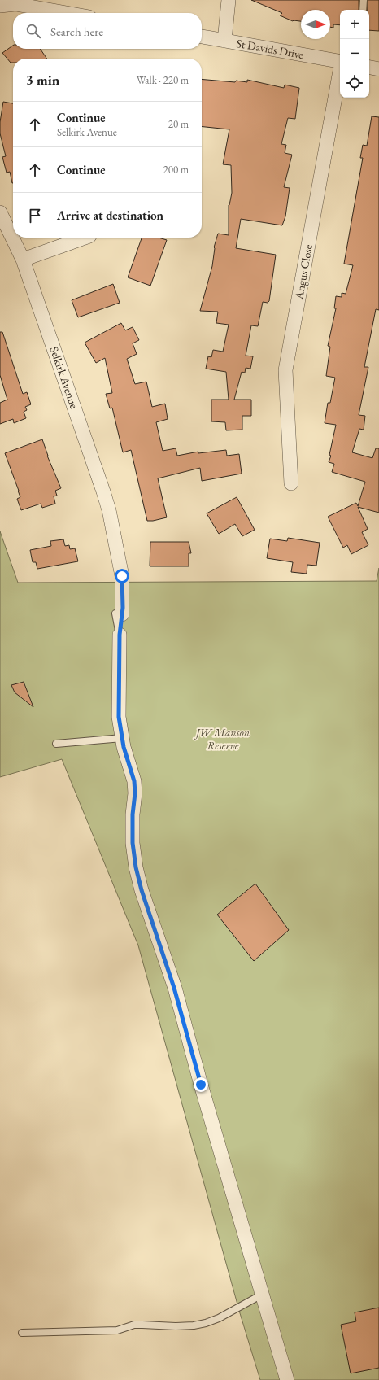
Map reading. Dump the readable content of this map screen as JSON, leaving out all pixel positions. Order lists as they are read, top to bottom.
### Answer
{
  "streets": {
    "street": ["St Davids Drive", "Angus Close", "Selkirk Avenue"]
  },
  "parks": ["JW Manson Reserve"],
  "north": "right",
  "page": {
    "map_buttons": ["+", "−"],
    "search": "Search here",
    "heading": ["3 min", "Walk · 220 m"],
    "list": [
      ["Continue", "Selkirk Avenue", "20 m"],
      ["Continue", "200 m"],
      "Arrive at destination"
    ]
  }
}
